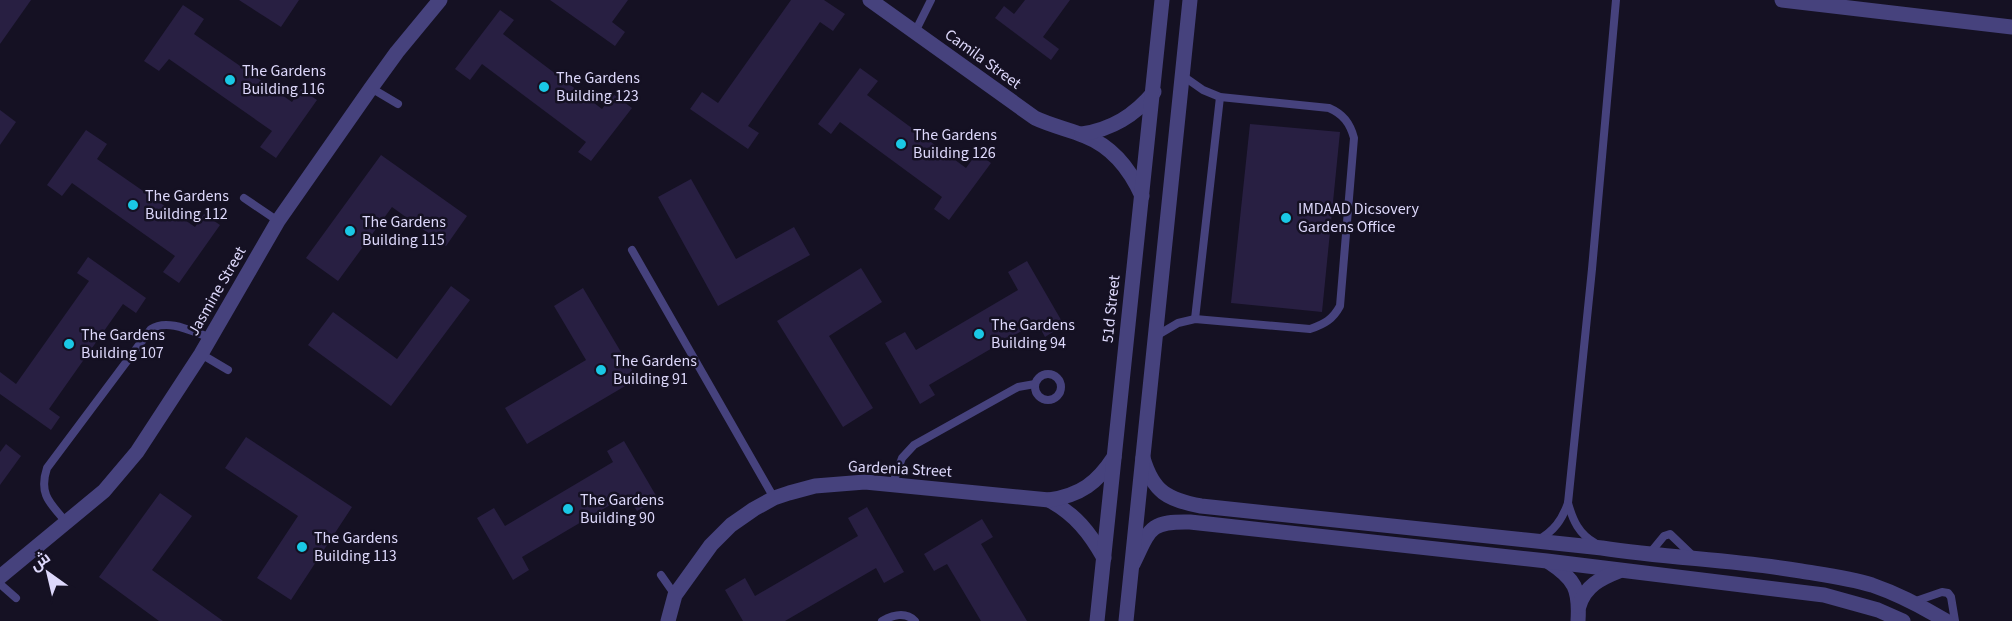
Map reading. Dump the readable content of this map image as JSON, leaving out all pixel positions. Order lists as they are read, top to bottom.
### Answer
{
  "streets": {
    "street": [
      "Camila Street",
      "Jasmine Street",
      "51d Street",
      "Gardenia Street"
    ]
  },
  "crossings": [
    ["Camila Street", "51d Street"],
    ["51d Street", "Gardenia Street"]
  ],
  "places": [
    "The Gardens Building 116",
    "The Gardens Building 123",
    "The Gardens Building 126",
    "The Gardens Building 112",
    "IMDAAD Dicsovery Gardens Office",
    "The Gardens Building 115",
    "The Gardens Building 94",
    "The Gardens Building 107",
    "The Gardens Building 91",
    "The Gardens Building 90",
    "The Gardens Building 113"
  ],
  "north": "top left"
}
